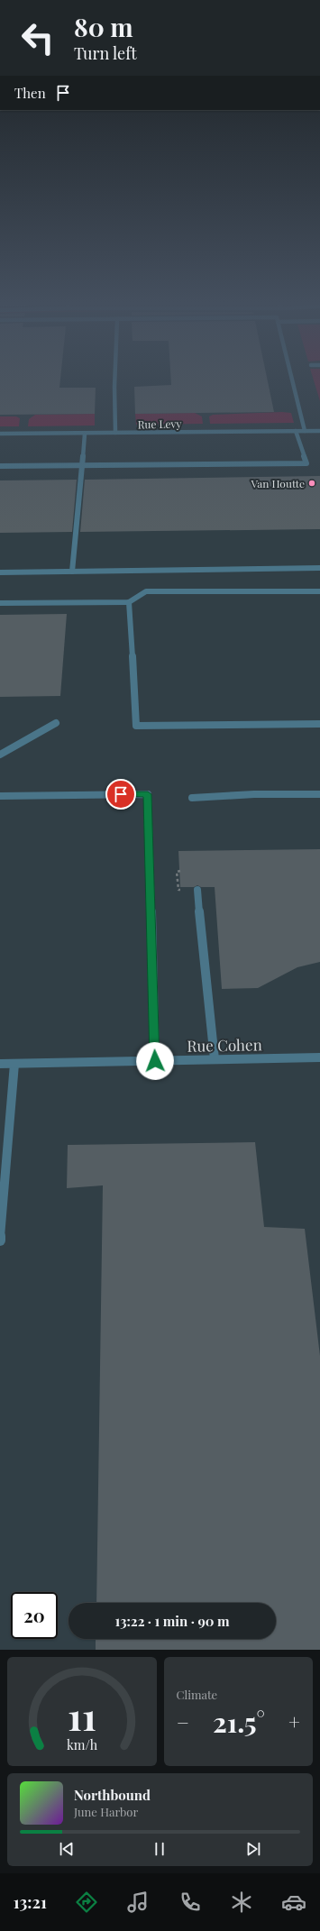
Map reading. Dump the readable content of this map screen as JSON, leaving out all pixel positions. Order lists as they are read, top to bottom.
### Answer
{
  "streets": {
    "street": ["Rue Levy", "Rue Cohen"]
  },
  "places": ["Van Houtte"],
  "page": {
    "turn": ["80 m", "Turn left"],
    "then": "Then",
    "limit": "20",
    "trip": "13:22 · 1 min · 90 m",
    "tile": "Climate",
    "heat": ["−", "21.5°", "+"],
    "song": ["Northbound", "June Harbor"],
    "tabs": "13:21",
    "gauge": ["11", "km/h"]
  }
}
